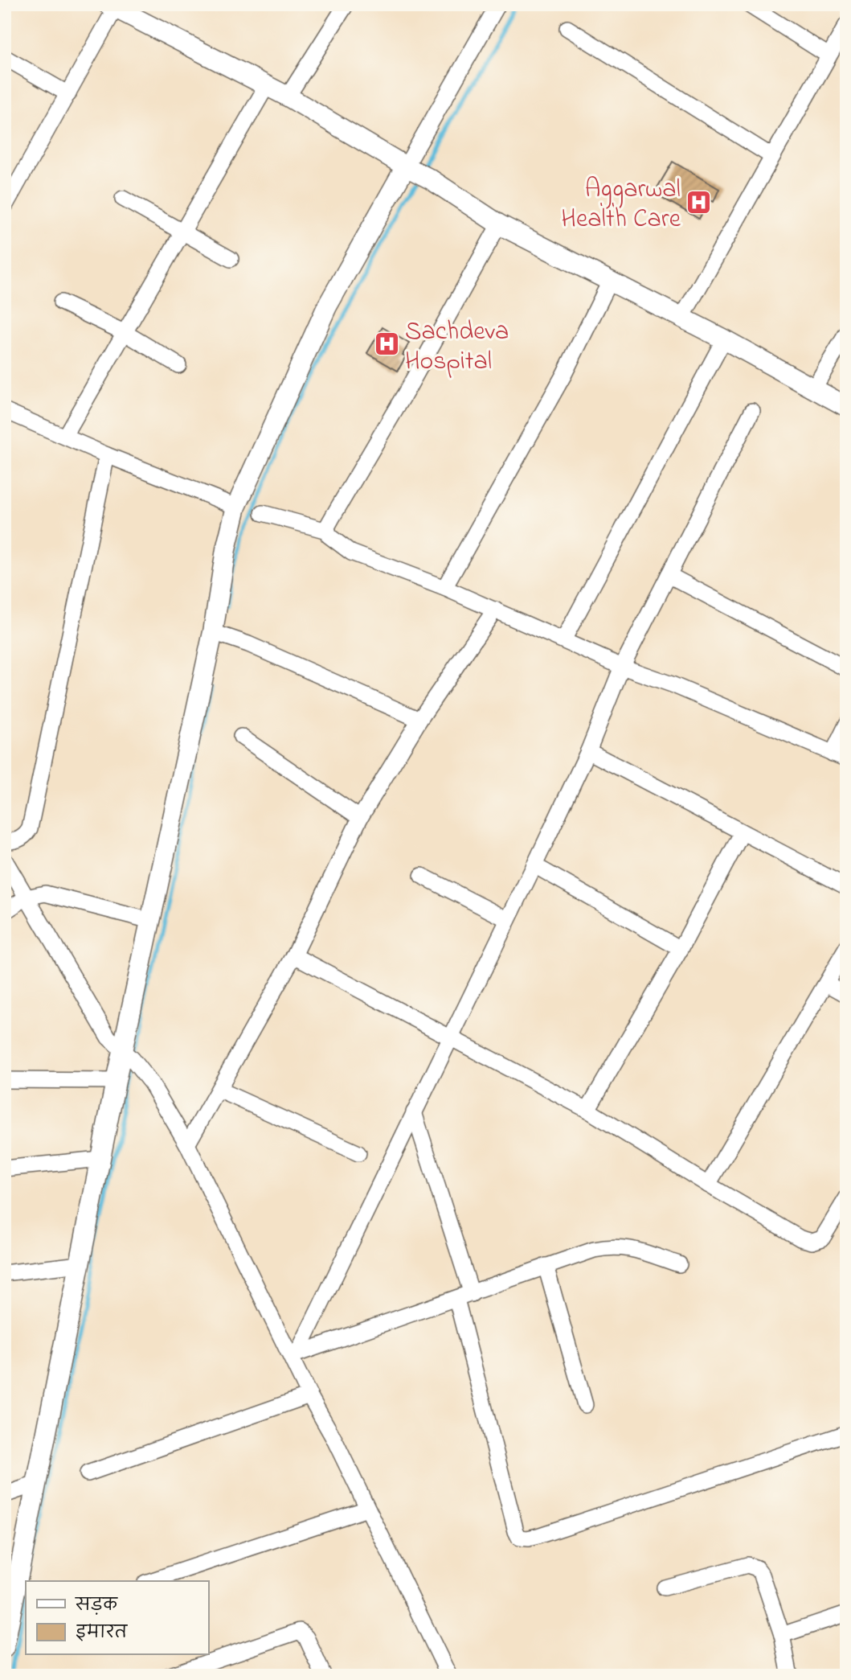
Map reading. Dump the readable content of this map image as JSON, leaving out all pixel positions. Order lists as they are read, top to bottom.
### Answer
{
  "places": {
    "hospital": ["Aggarwal Health Care", "Sachdeva Hospital"]
  },
  "legend": ["सड़क", "इमारत"]
}
